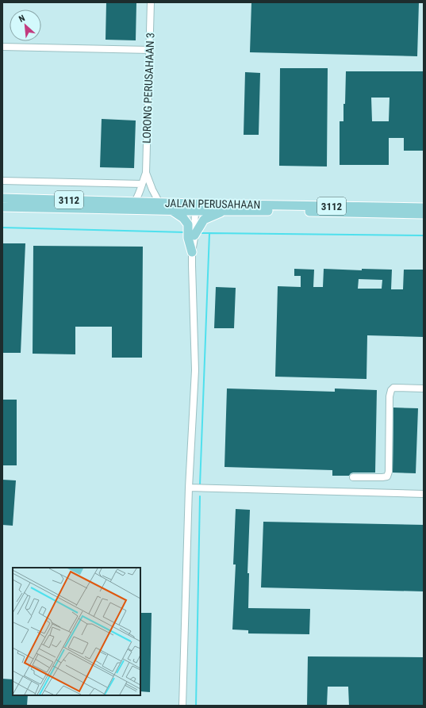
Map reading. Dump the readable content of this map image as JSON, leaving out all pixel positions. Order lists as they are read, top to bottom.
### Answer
{
  "streets": {
    "main road": ["3112", "JALAN PERUSAHAAN"],
    "street": ["LORONG PERUSAHAAN 3"]
  },
  "crossings": [
    ["LORONG PERUSAHAAN 3", "JALAN PERUSAHAAN"]
  ],
  "north": "top left"
}
